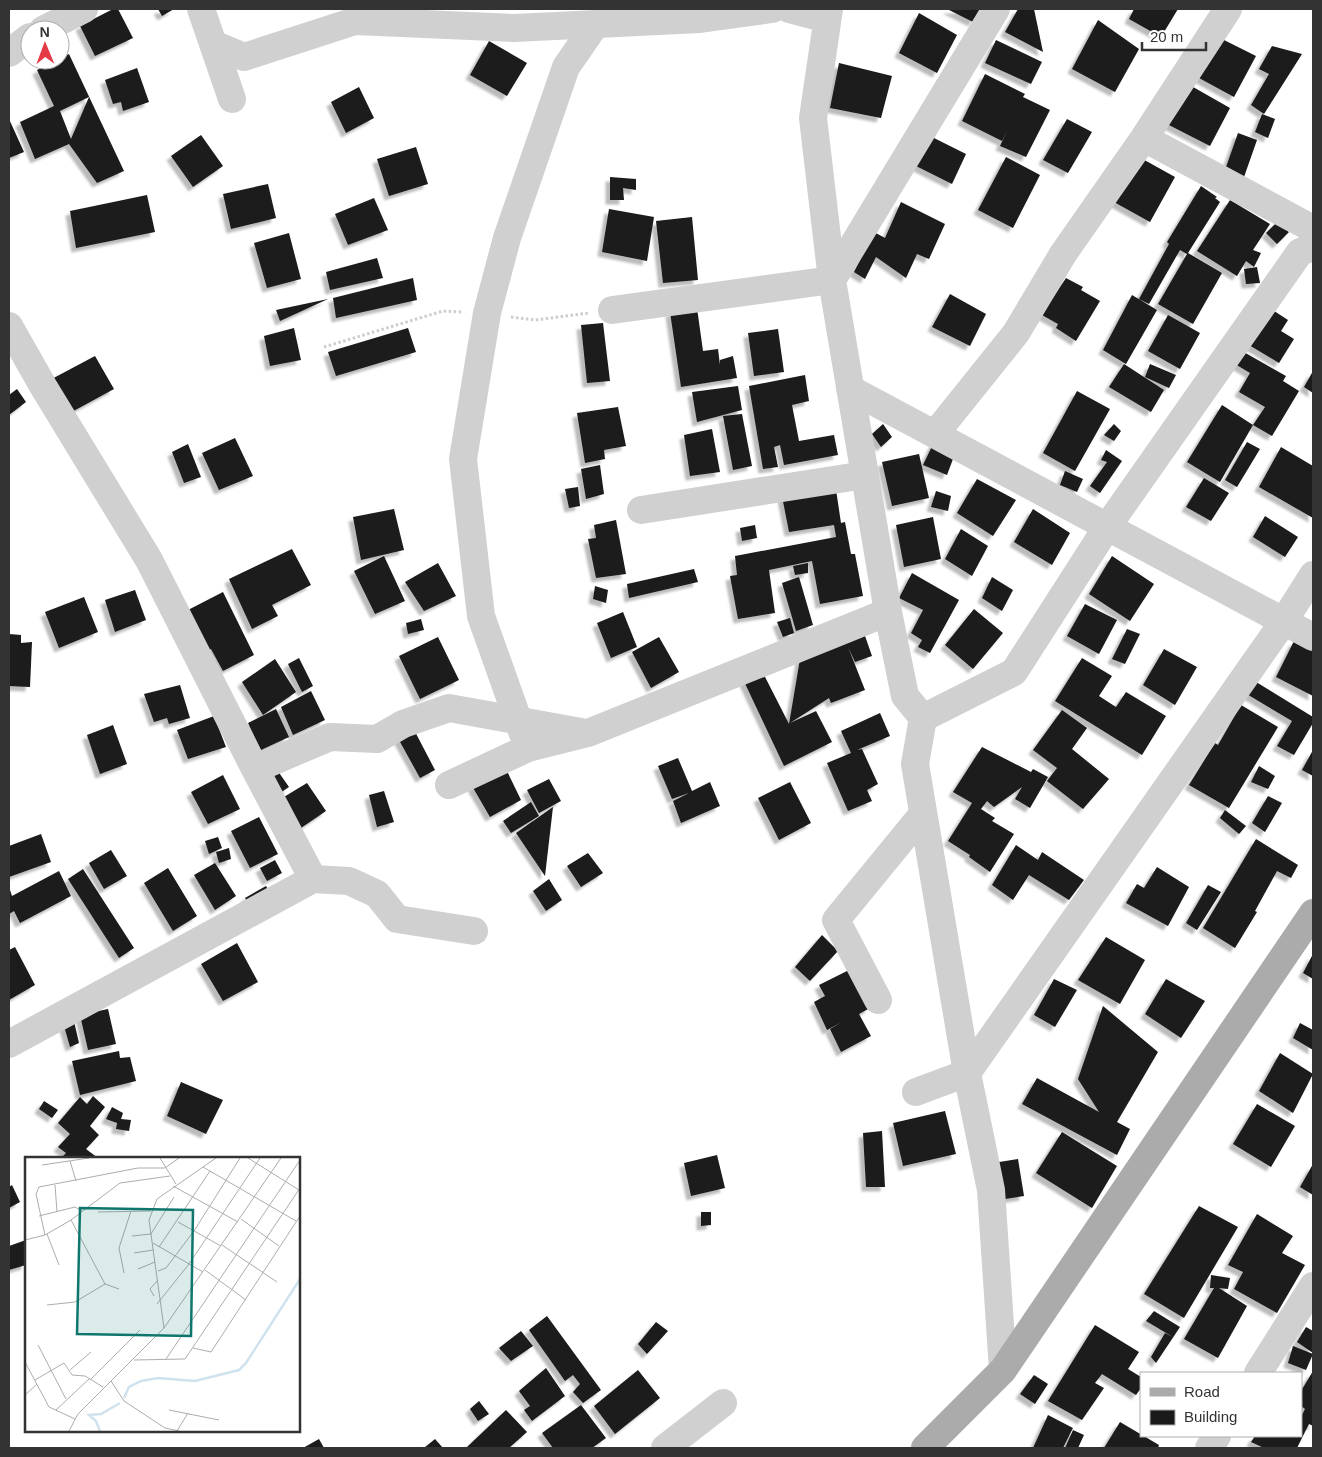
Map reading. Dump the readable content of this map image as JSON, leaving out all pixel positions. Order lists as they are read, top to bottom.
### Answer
{
  "legend": ["Road", "Building"],
  "scale_bar": "20 m",
  "north": "top"
}
